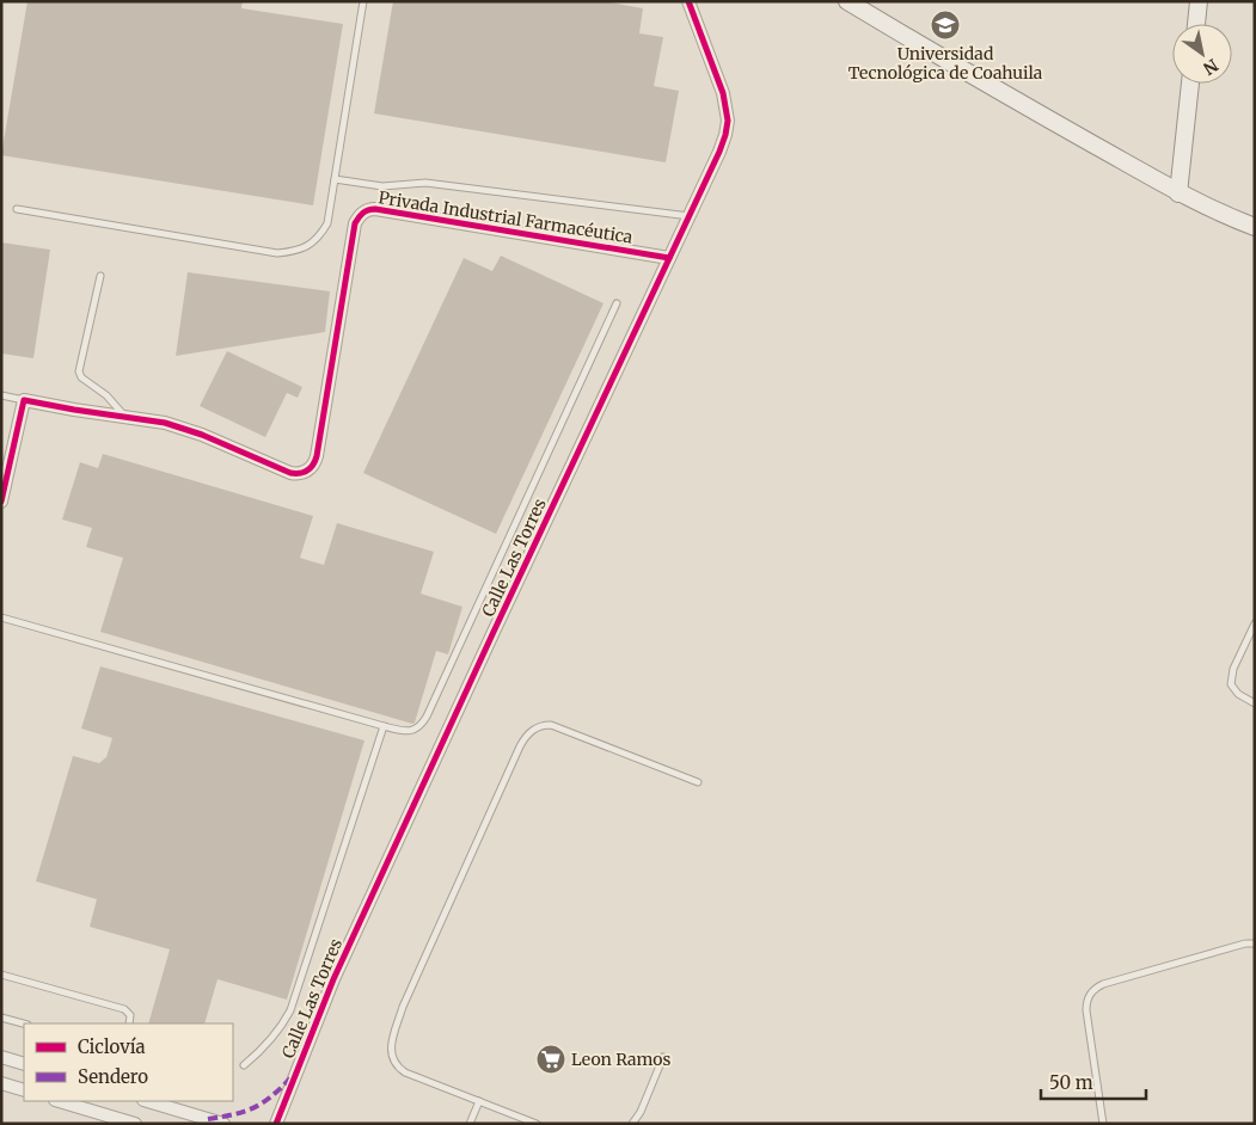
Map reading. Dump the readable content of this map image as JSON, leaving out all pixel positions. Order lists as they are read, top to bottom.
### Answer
{
  "streets": {
    "street": ["Privada Industrial Farmacéutica", "Calle Las Torres"]
  },
  "crossings": [
    ["Privada Industrial Farmacéutica", "Calle Las Torres"]
  ],
  "places": {
    "school or university": ["Universidad Tecnológica de Coahuila"],
    "supermarket": ["Leon Ramos"]
  },
  "legend": ["Ciclovía", "Sendero"],
  "scale_bar": "50 m",
  "north": "bottom right"
}
